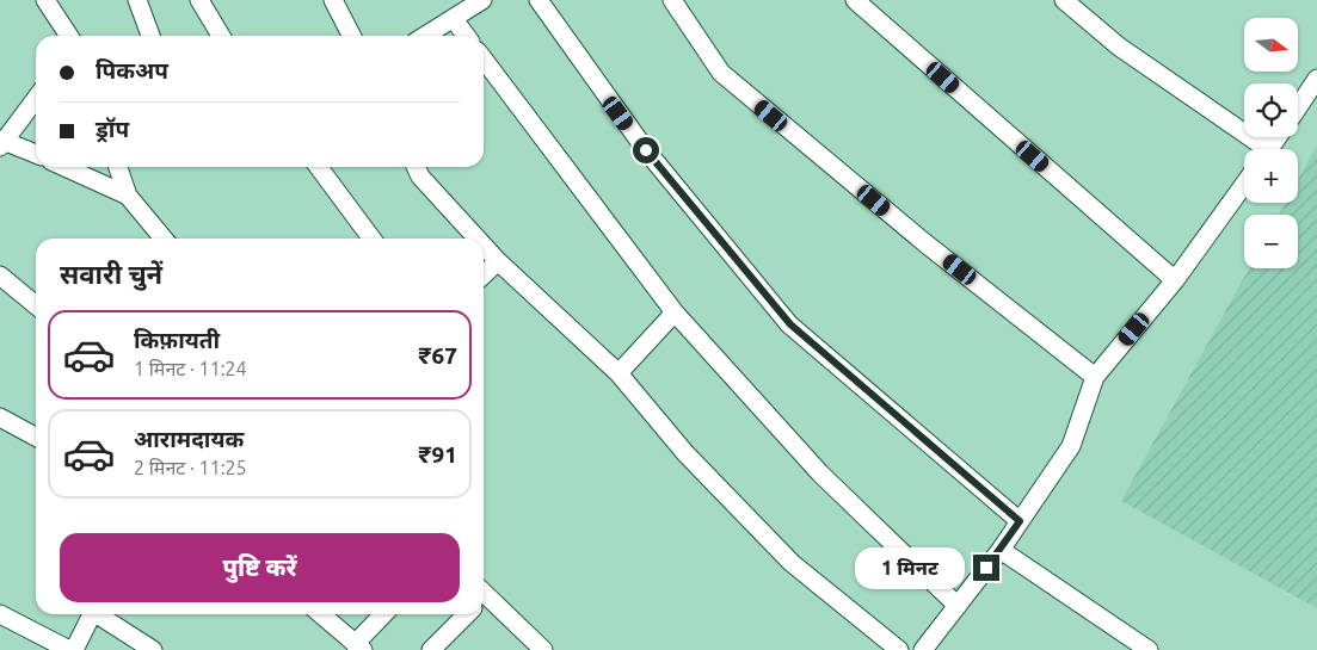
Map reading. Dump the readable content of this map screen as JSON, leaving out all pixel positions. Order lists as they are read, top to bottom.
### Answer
{
  "north": "right",
  "page": {
    "map_buttons": ["+", "−"],
    "banner": ["पिकअप", "ड्रॉप"],
    "heading": "सवारी चुनें",
    "list": [
      {
        "name": "किफ़ायती",
        "note": "1 मिनट · 11:24",
        "value": "₹67"
      },
      {
        "name": "आरामदायक",
        "note": "2 मिनट · 11:25",
        "value": "₹91"
      }
    ],
    "buttons": "पुष्टि करें",
    "bubble": "1 मिनट"
  }
}
